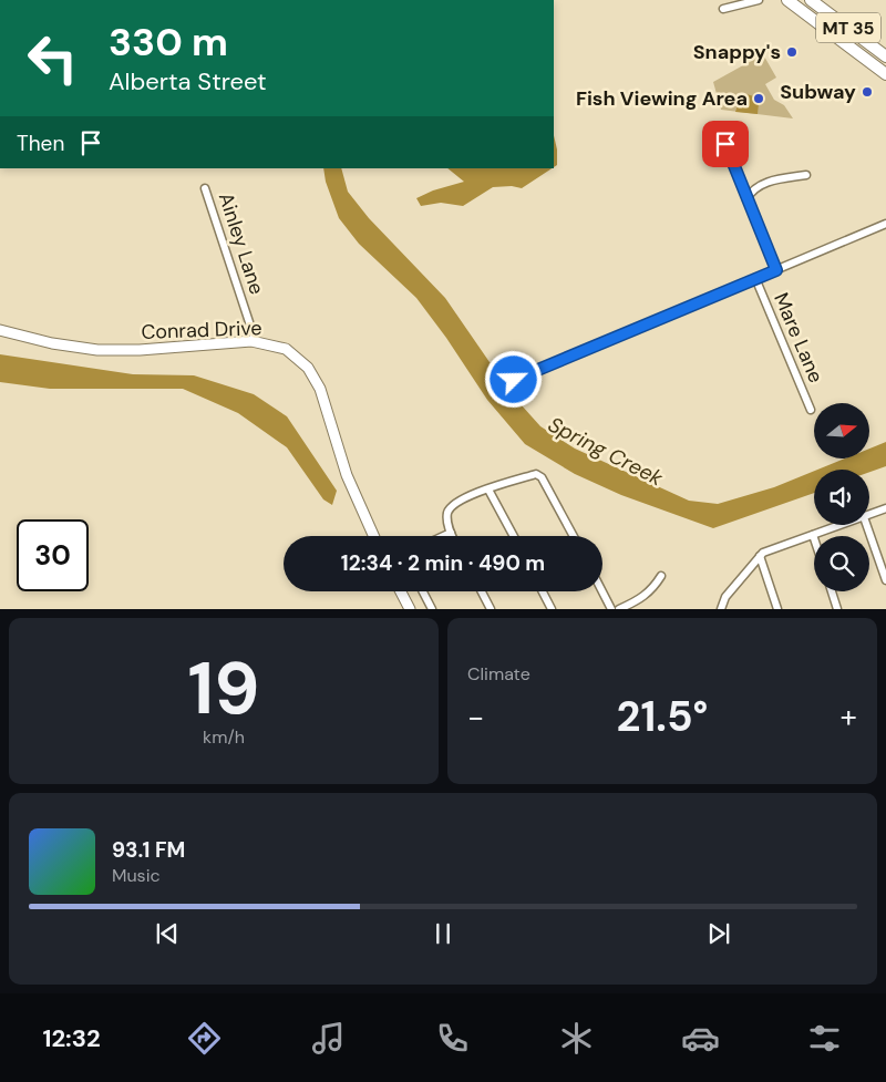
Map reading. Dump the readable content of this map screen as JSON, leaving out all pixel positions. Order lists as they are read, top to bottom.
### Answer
{
  "streets": {
    "main road": ["MT 35", "Conrad Drive"],
    "street": ["Ainley Lane", "Mare Lane"]
  },
  "crossings": [
    ["Ainley Lane", "Conrad Drive"]
  ],
  "water": ["Spring Creek"],
  "places": ["Snappy's", "Subway", "Fish Viewing Area"],
  "north": "right",
  "page": {
    "turn": ["330 m", "Alberta Street"],
    "then": "Then",
    "limit": "30",
    "trip": "12:34 · 2 min · 490 m",
    "tile": [
      ["19", "km/h"],
      "Climate"
    ],
    "heat": ["−", "21.5°", "+"],
    "song": ["93.1 FM", "Music"],
    "tabs": "12:32"
  }
}
